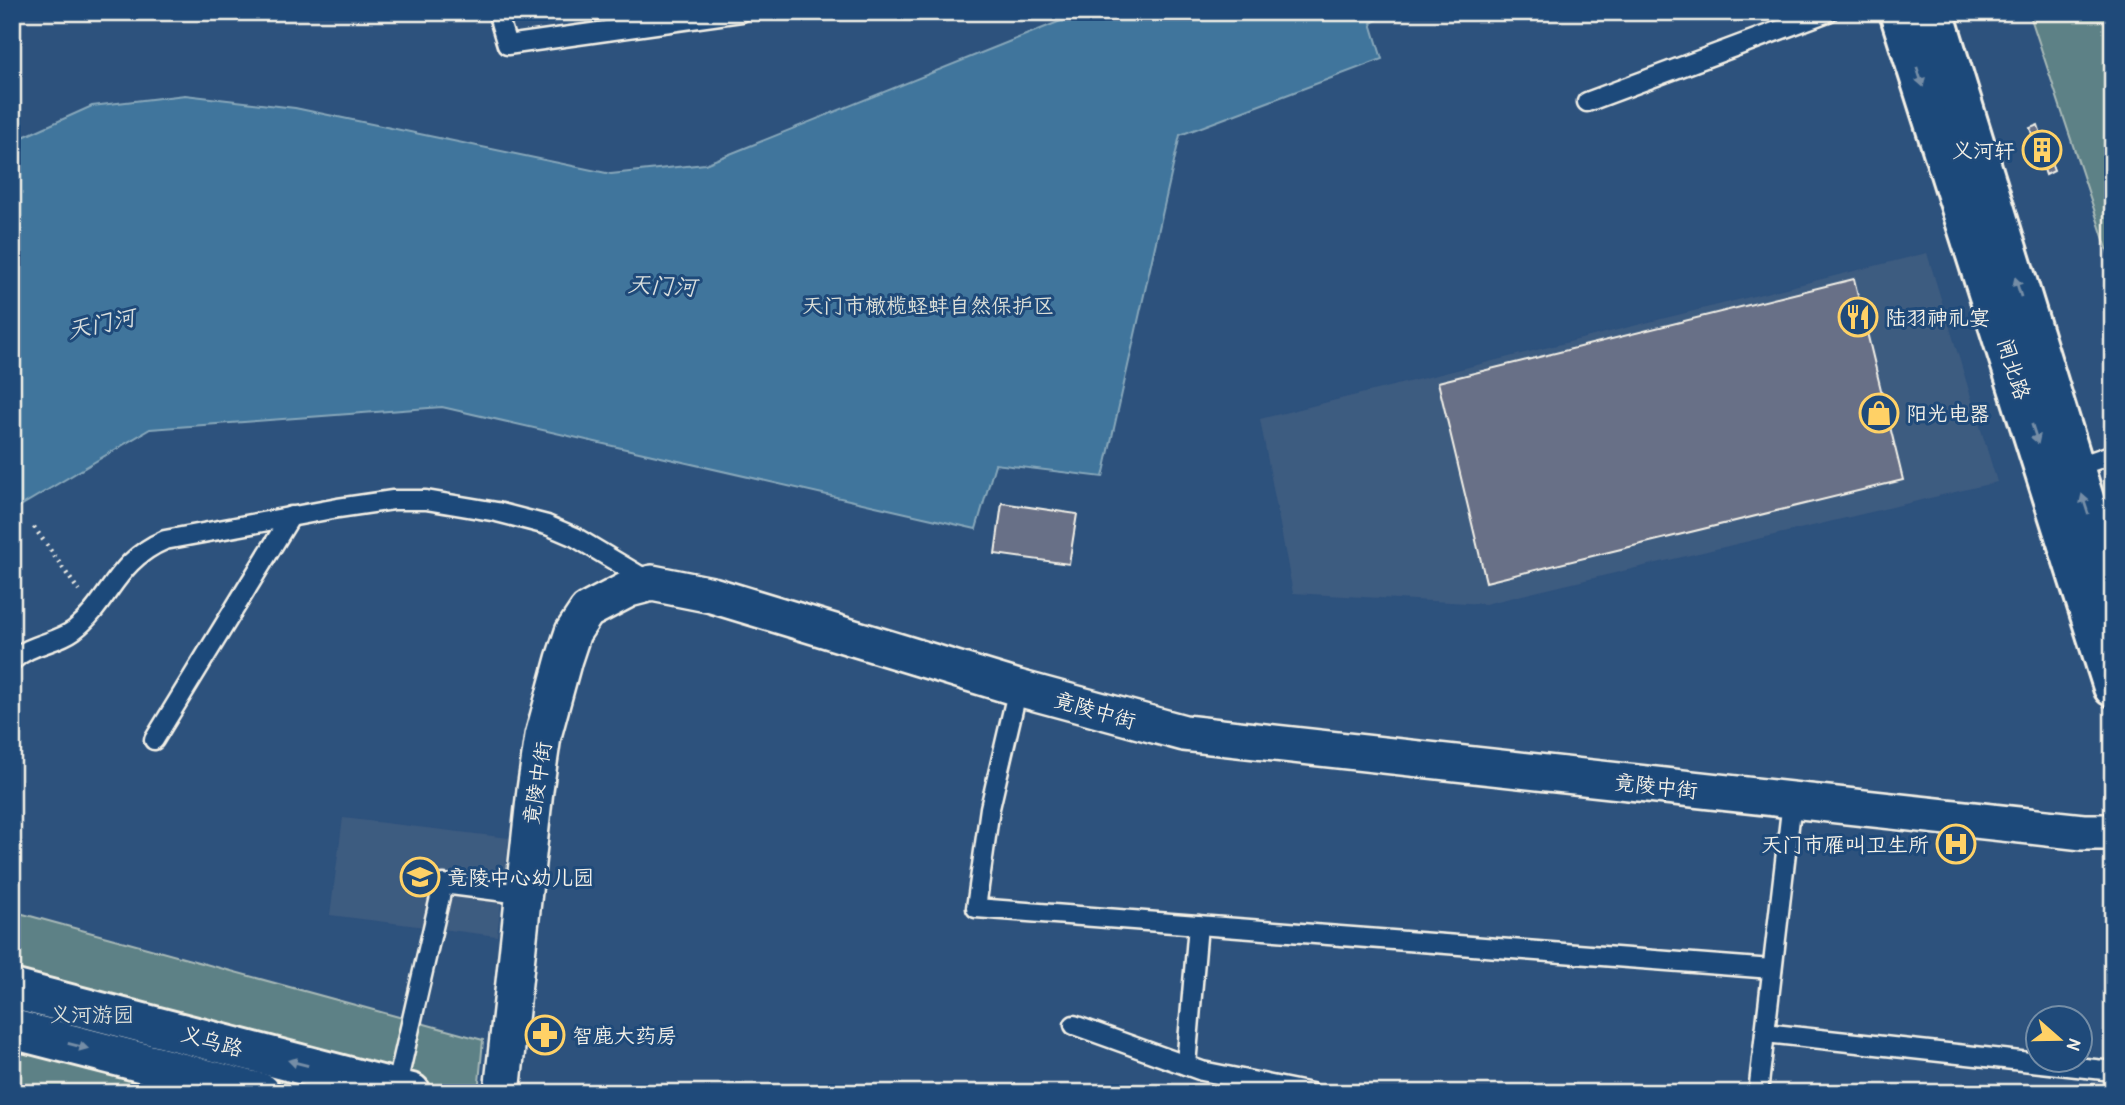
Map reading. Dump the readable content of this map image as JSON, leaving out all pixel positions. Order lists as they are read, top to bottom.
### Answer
{
  "streets": {
    "main road": ["闸北路", "义乌路"],
    "street": ["竟陵中街"]
  },
  "water": ["天门河"],
  "parks": ["天门市橄榄蛏蚌自然保护区", "义河游园"],
  "places": {
    "building": ["义河轩"],
    "restaurant": ["陆羽神礼宴"],
    "shop": ["阳光电器"],
    "hospital": ["天门市雁叫卫生所"],
    "school or university": ["竟陵中心幼儿园"],
    "pharmacy": ["智鹿大药房"]
  },
  "north": "right"
}
